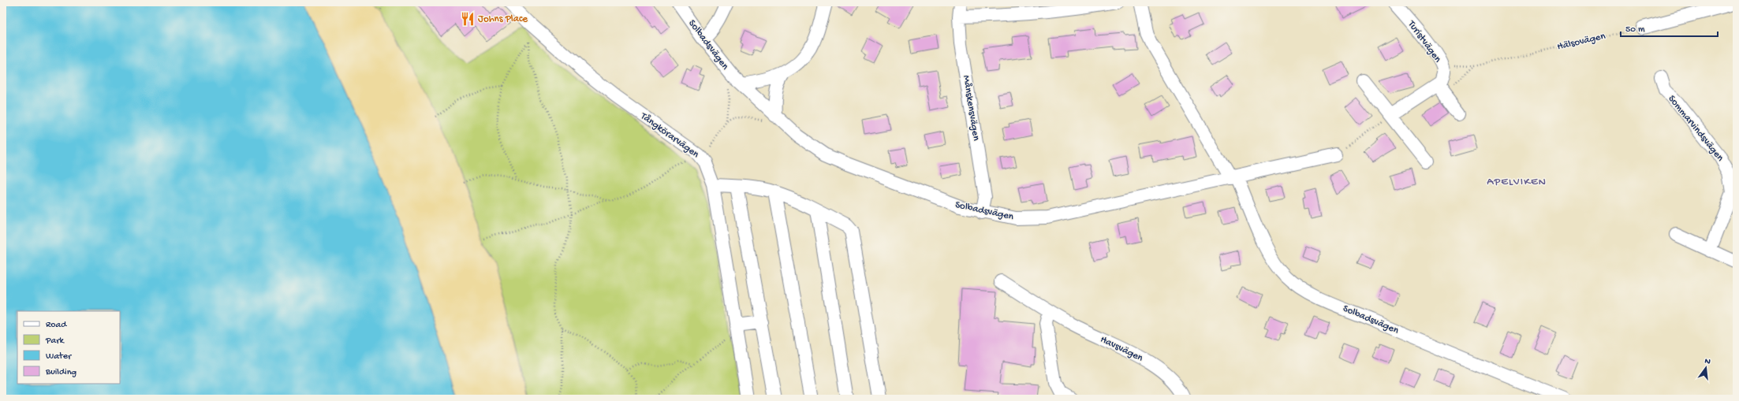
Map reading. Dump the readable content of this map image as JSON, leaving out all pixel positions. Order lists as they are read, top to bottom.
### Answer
{
  "streets": {
    "street": [
      "Turistvägen",
      "Solbadsvägen",
      "Månskensvägen",
      "Sommarvindsvägen",
      "Tångkörarvägen",
      "Havsvägen"
    ],
    "path": ["Hälsovägen"]
  },
  "crossings": [
    ["Turistvägen", "Hälsovägen"],
    ["Solbadsvägen", "Månskensvägen"]
  ],
  "districts": ["APELVIKEN"],
  "places": {
    "restaurant": ["Johns Place"]
  },
  "legend": [
    "Road",
    "Park",
    "Water",
    "Building"
  ],
  "scale_bar": "50 m",
  "north": "top"
}
